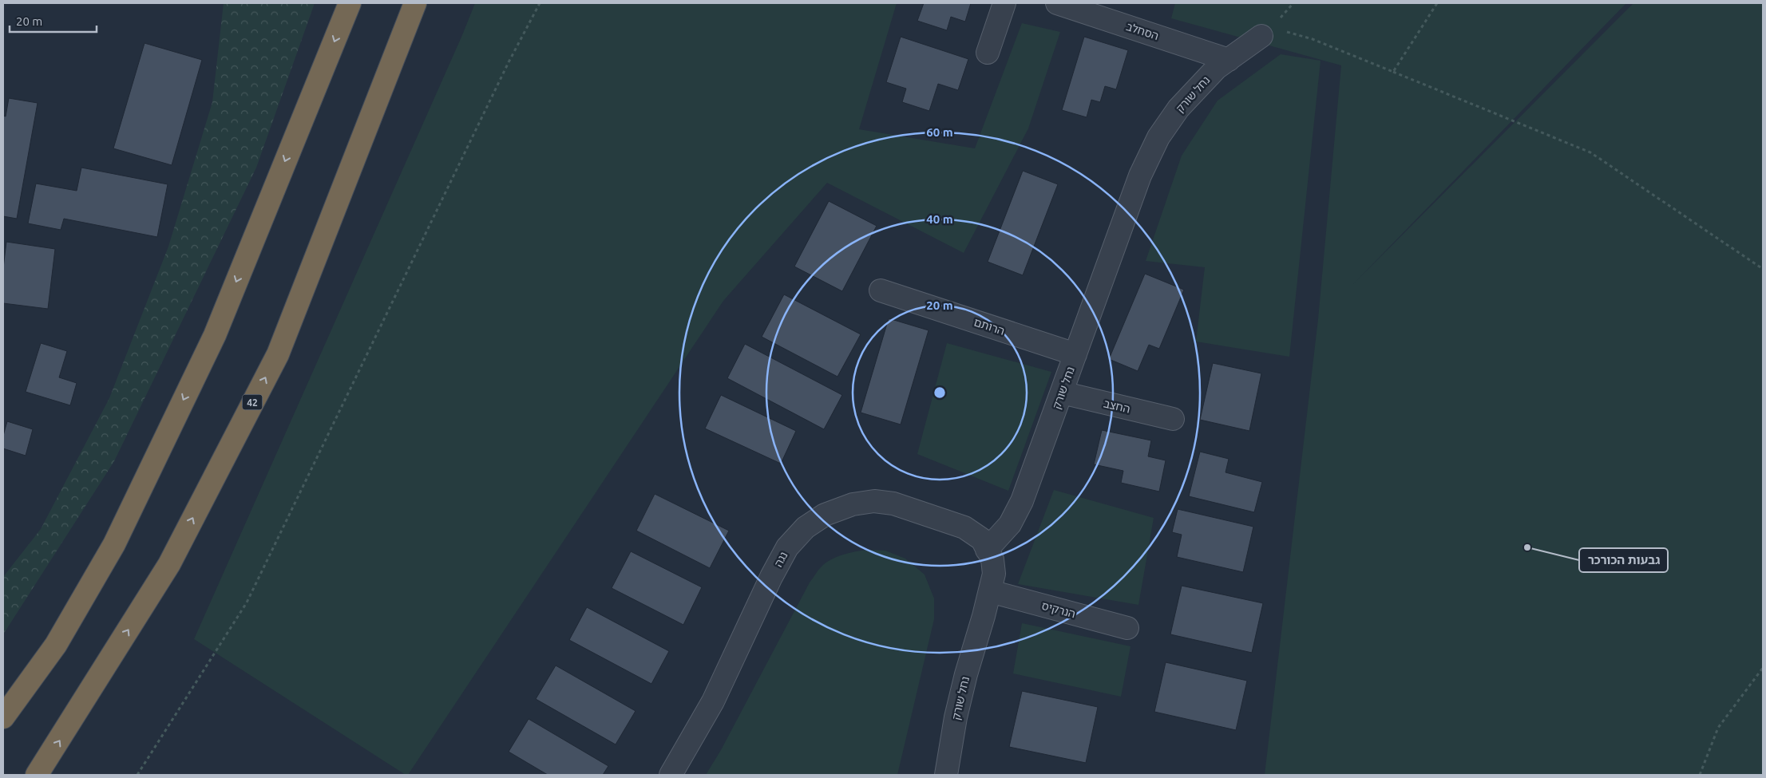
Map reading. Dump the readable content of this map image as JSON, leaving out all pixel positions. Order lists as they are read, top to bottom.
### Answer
{
  "streets": {
    "highway": ["42"],
    "street": [
      "הסחלב",
      "נחל שורק",
      "הרותם",
      "החצב",
      "נגה",
      "הנרקיס"
    ]
  },
  "crossings": [
    ["הסחלב", "נחל שורק"],
    ["נחל שורק", "הרותם"],
    ["נחל שורק", "החצב"],
    ["נחל שורק", "נגה"],
    ["נחל שורק", "הנרקיס"]
  ],
  "places": ["גבעות הכורכר"],
  "scale_bar": "20 m",
  "rings": ["60 m", "40 m", "20 m"]
}
